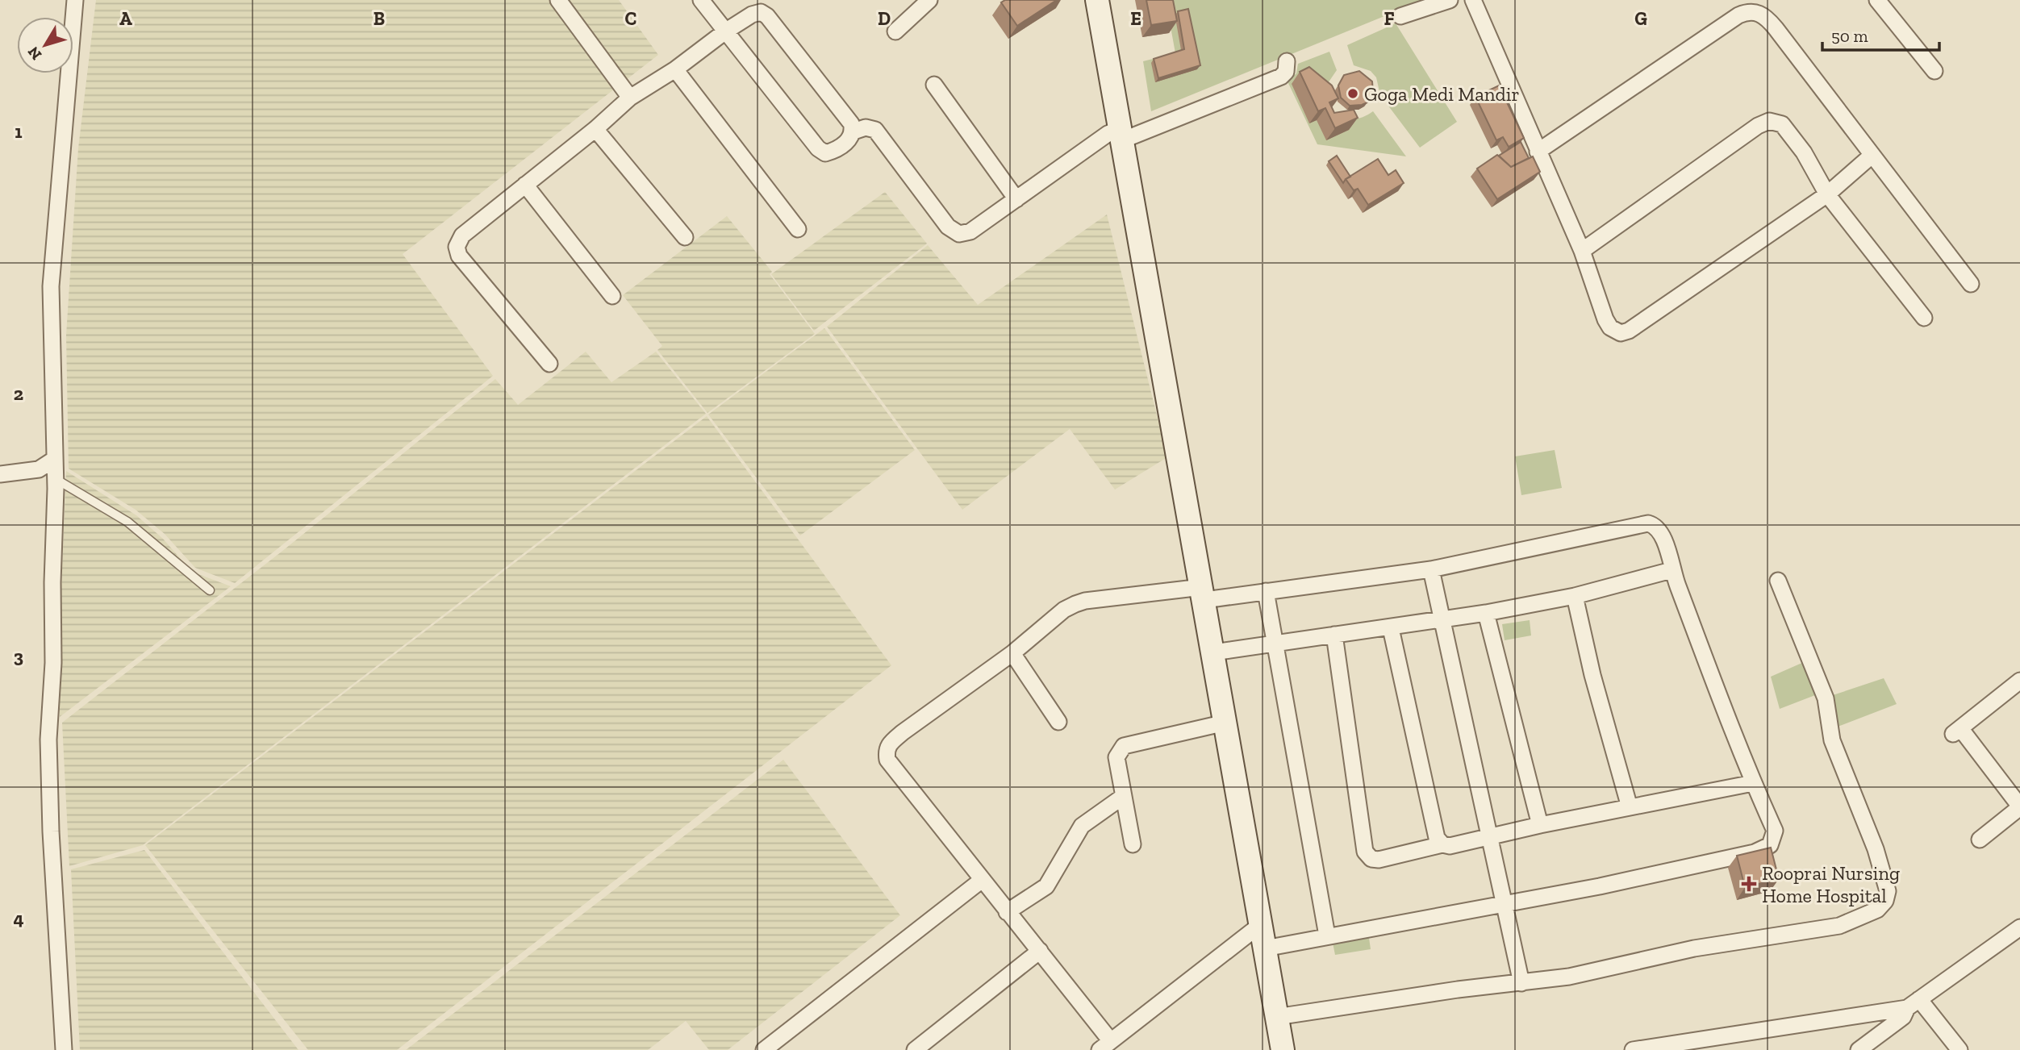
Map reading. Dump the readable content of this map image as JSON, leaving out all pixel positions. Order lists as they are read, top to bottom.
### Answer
{
  "places": {
    "other": ["Goga Medi Mandir"],
    "health": ["Rooprai Nursing Home Hospital"]
  },
  "scale_bar": "50 m",
  "north": "bottom left",
  "grid": {
    "columns": [
      "A",
      "B",
      "C",
      "D",
      "E",
      "F",
      "G"
    ],
    "rows": [
      "1",
      "2",
      "3",
      "4"
    ]
  }
}
